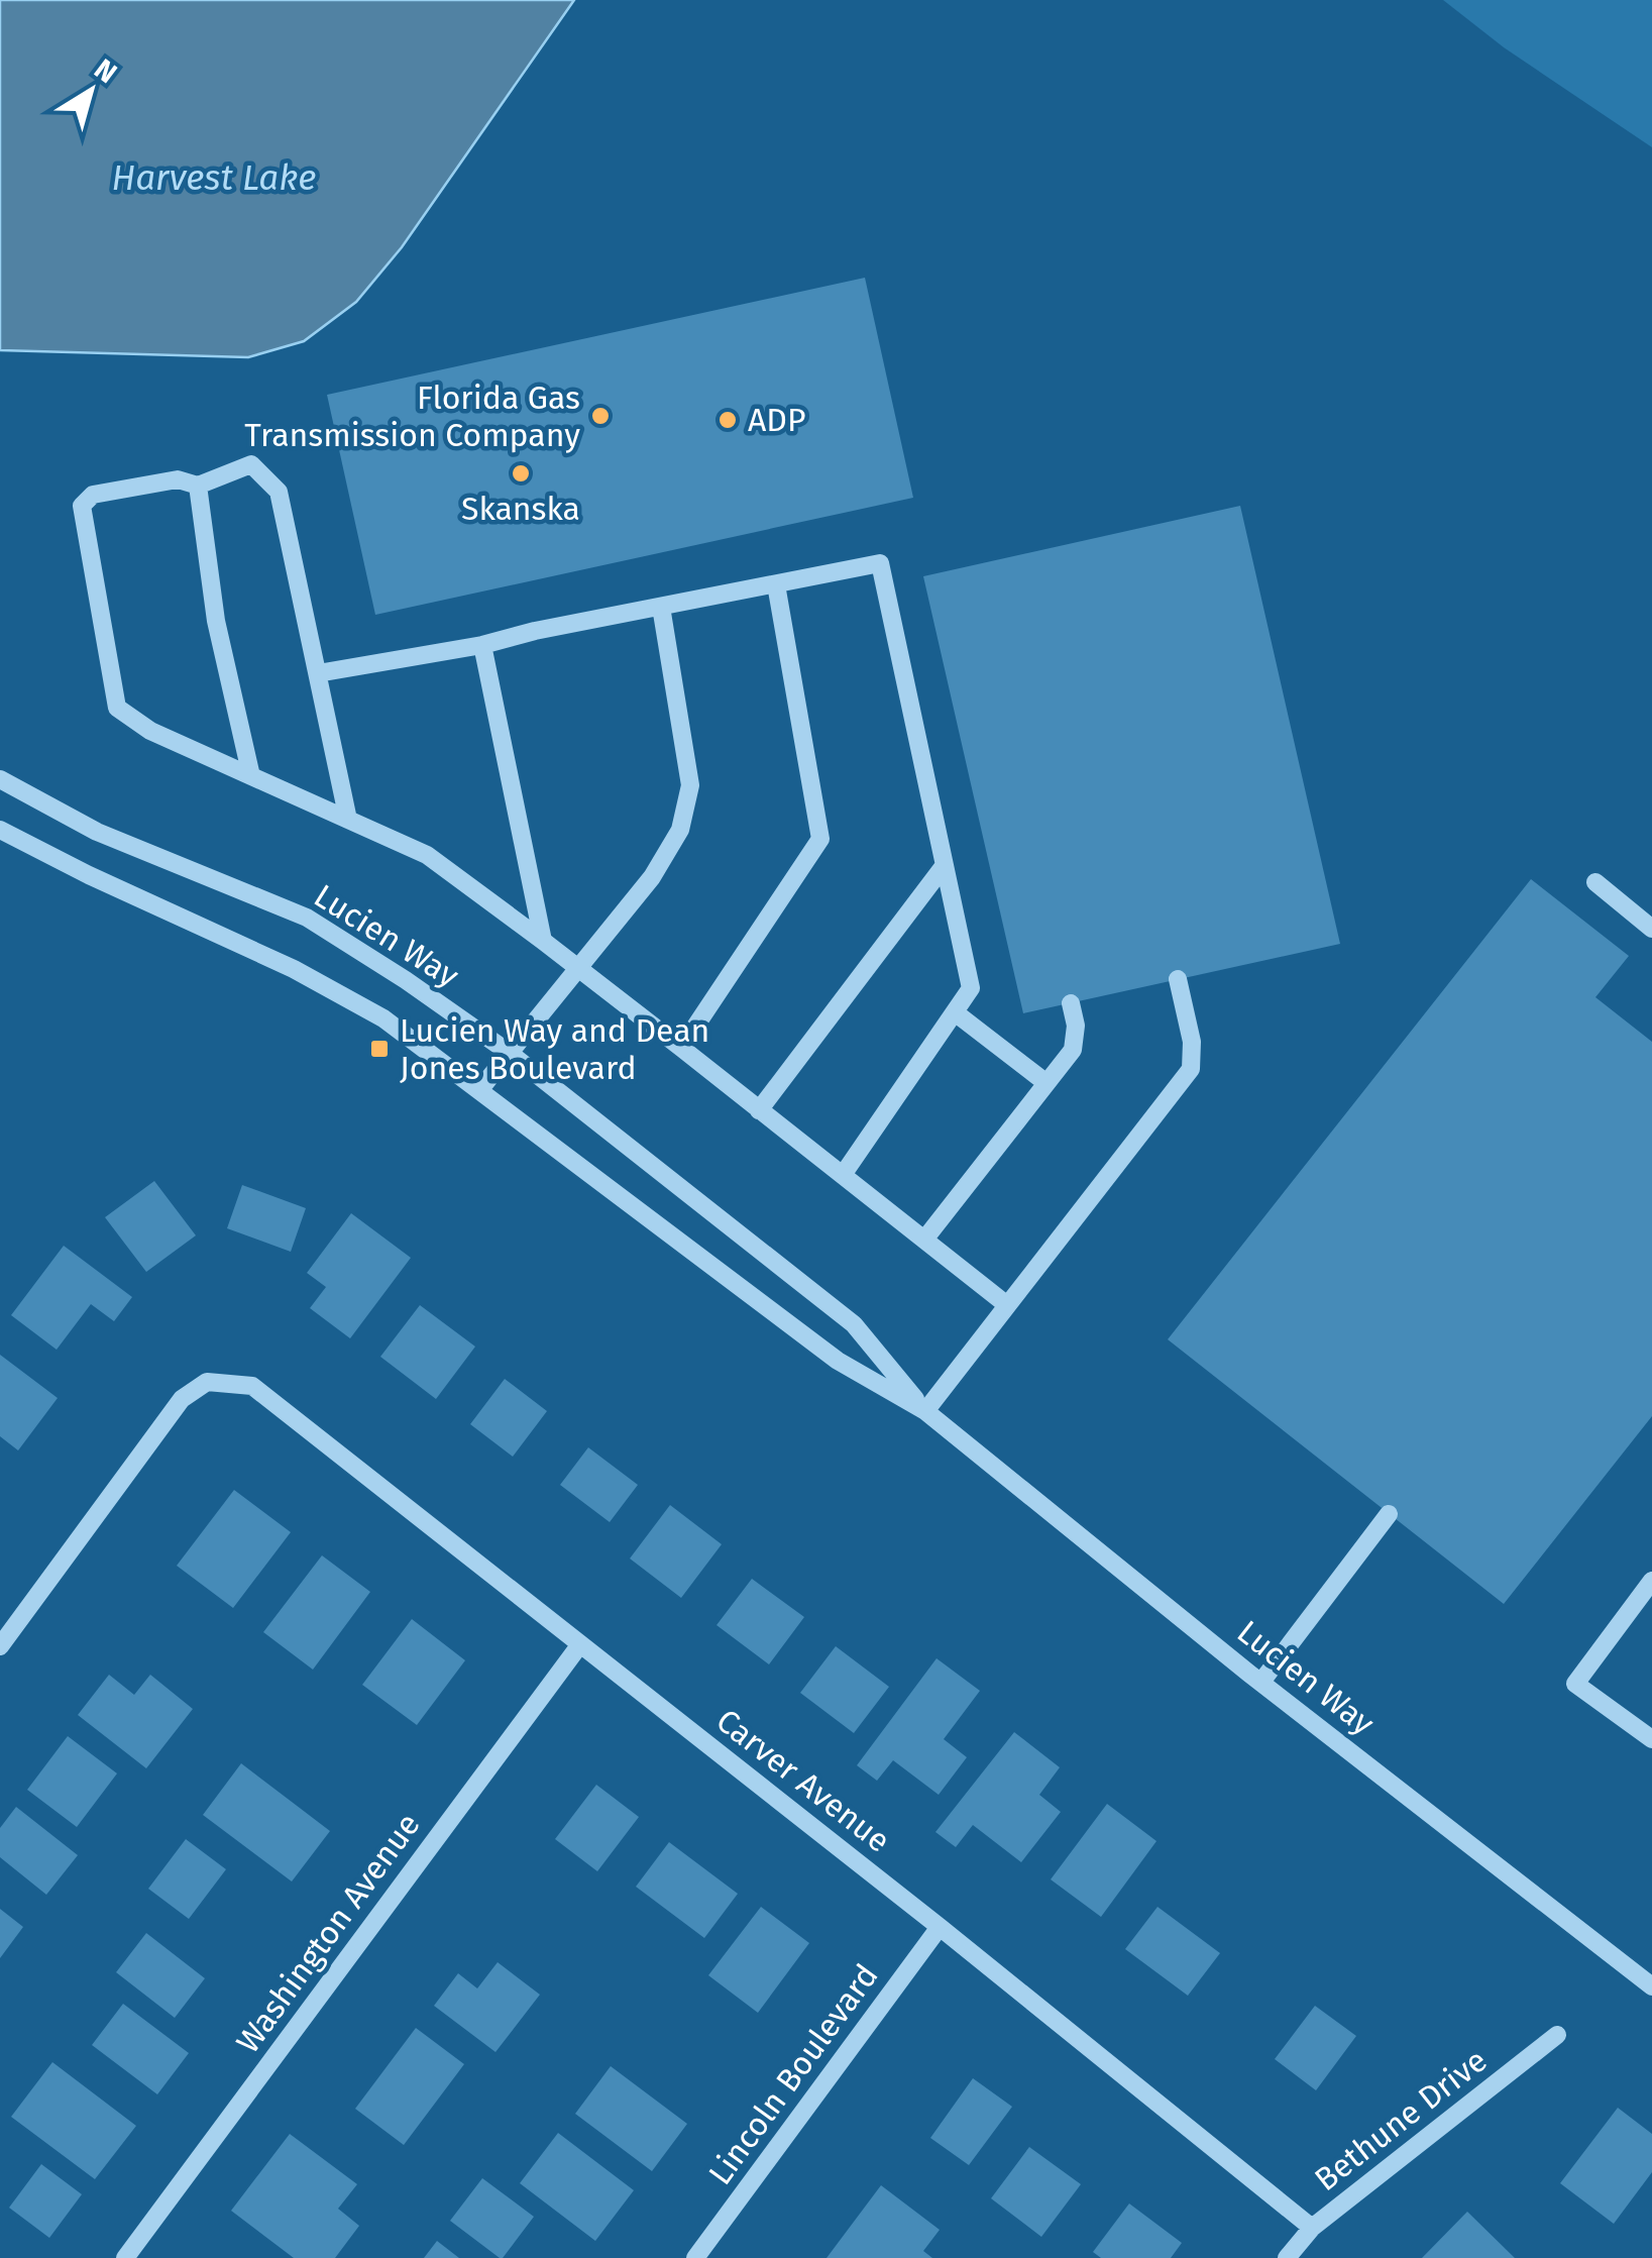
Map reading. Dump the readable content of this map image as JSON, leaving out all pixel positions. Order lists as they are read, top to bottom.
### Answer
{
  "streets": {
    "street": [
      "Lucien Way",
      "Carver Avenue",
      "Washington Avenue",
      "Lincoln Boulevard",
      "Bethune Drive"
    ]
  },
  "crossings": [
    ["Carver Avenue", "Washington Avenue"],
    ["Carver Avenue", "Lincoln Boulevard"],
    ["Carver Avenue", "Bethune Drive"]
  ],
  "water": ["Harvest Lake"],
  "places": {
    "other": ["Florida Gas Transmission Company", "ADP", "Skanska"],
    "transit": ["Lucien Way and Dean Jones Boulevard"]
  },
  "north": "top right"
}
